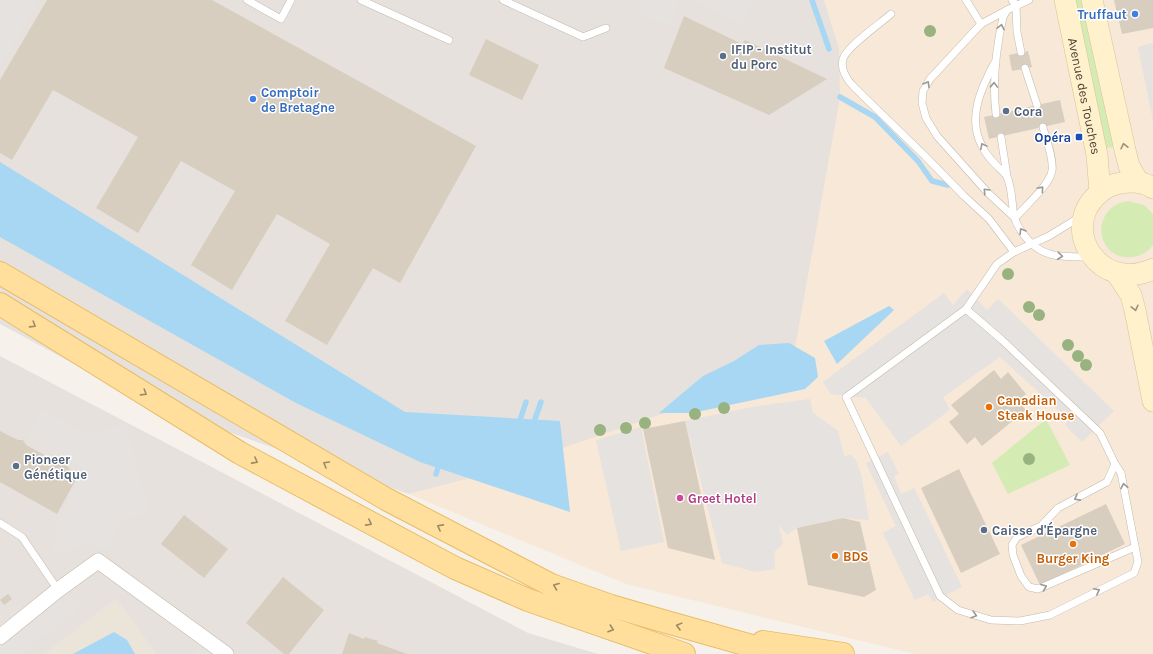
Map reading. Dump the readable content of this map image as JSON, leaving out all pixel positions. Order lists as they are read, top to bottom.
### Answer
{
  "streets": {
    "street": ["Avenue des Touches"]
  },
  "places": {
    "other": [
      "Truffaut",
      "IFIP - Institut du Porc",
      "Comptoir de Bretagne",
      "Cora",
      "Canadian Steak House",
      "Pioneer Génétique",
      "Greet Hotel",
      "Caisse d'Épargne",
      "Burger King",
      "BDS"
    ],
    "transit": ["Opéra"]
  }
}
